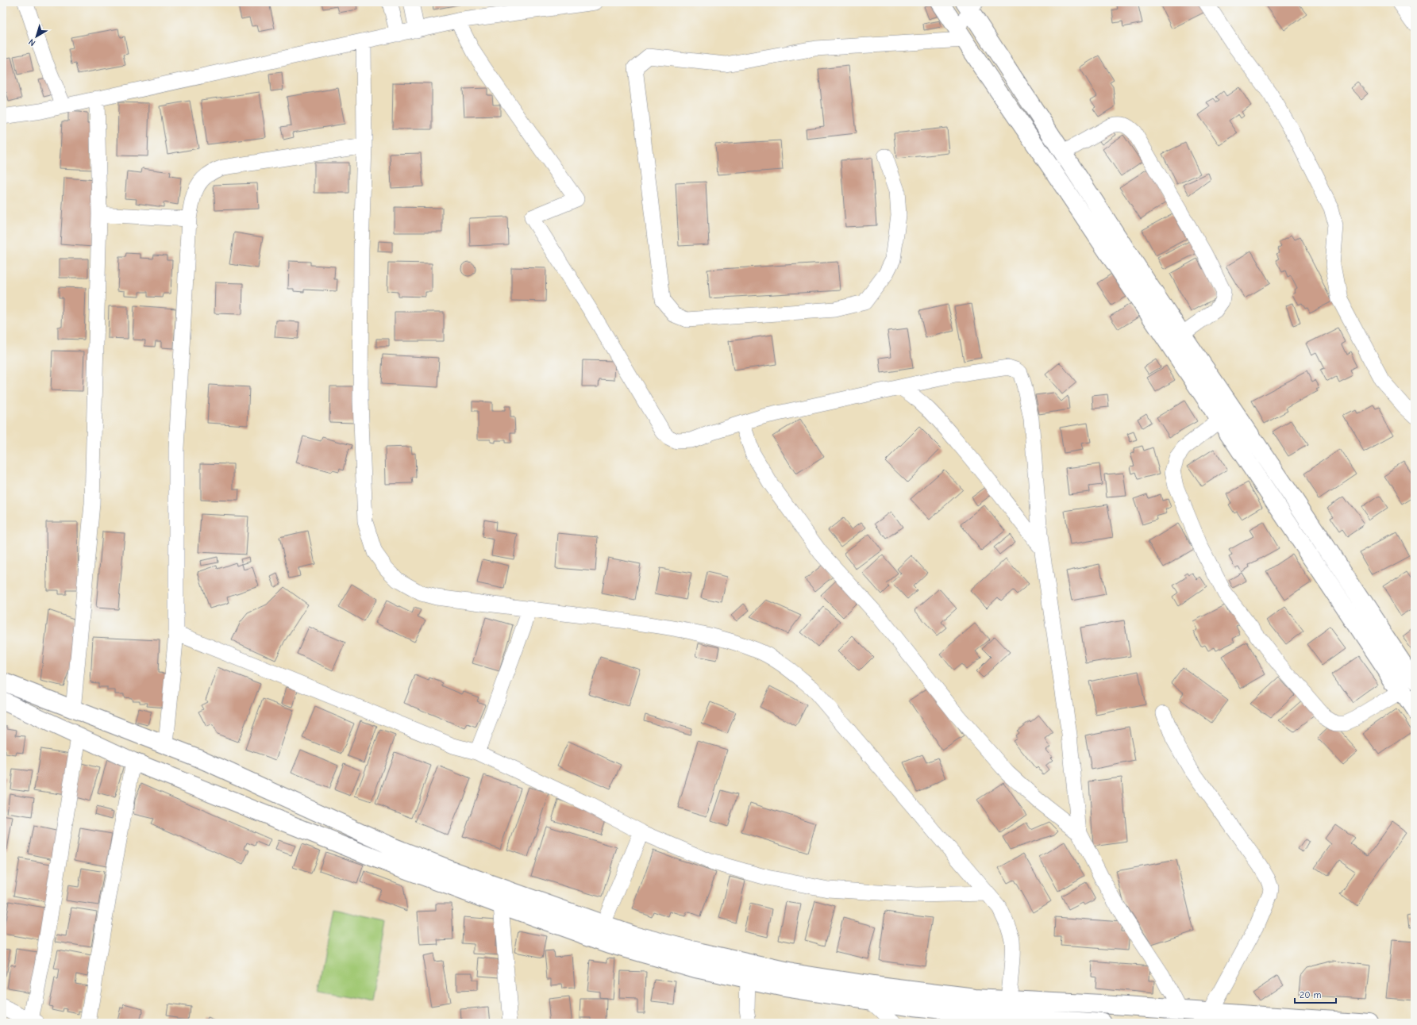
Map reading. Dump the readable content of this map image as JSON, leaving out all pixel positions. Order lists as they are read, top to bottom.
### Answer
{
  "scale_bar": "20 m",
  "north": "bottom left"
}
